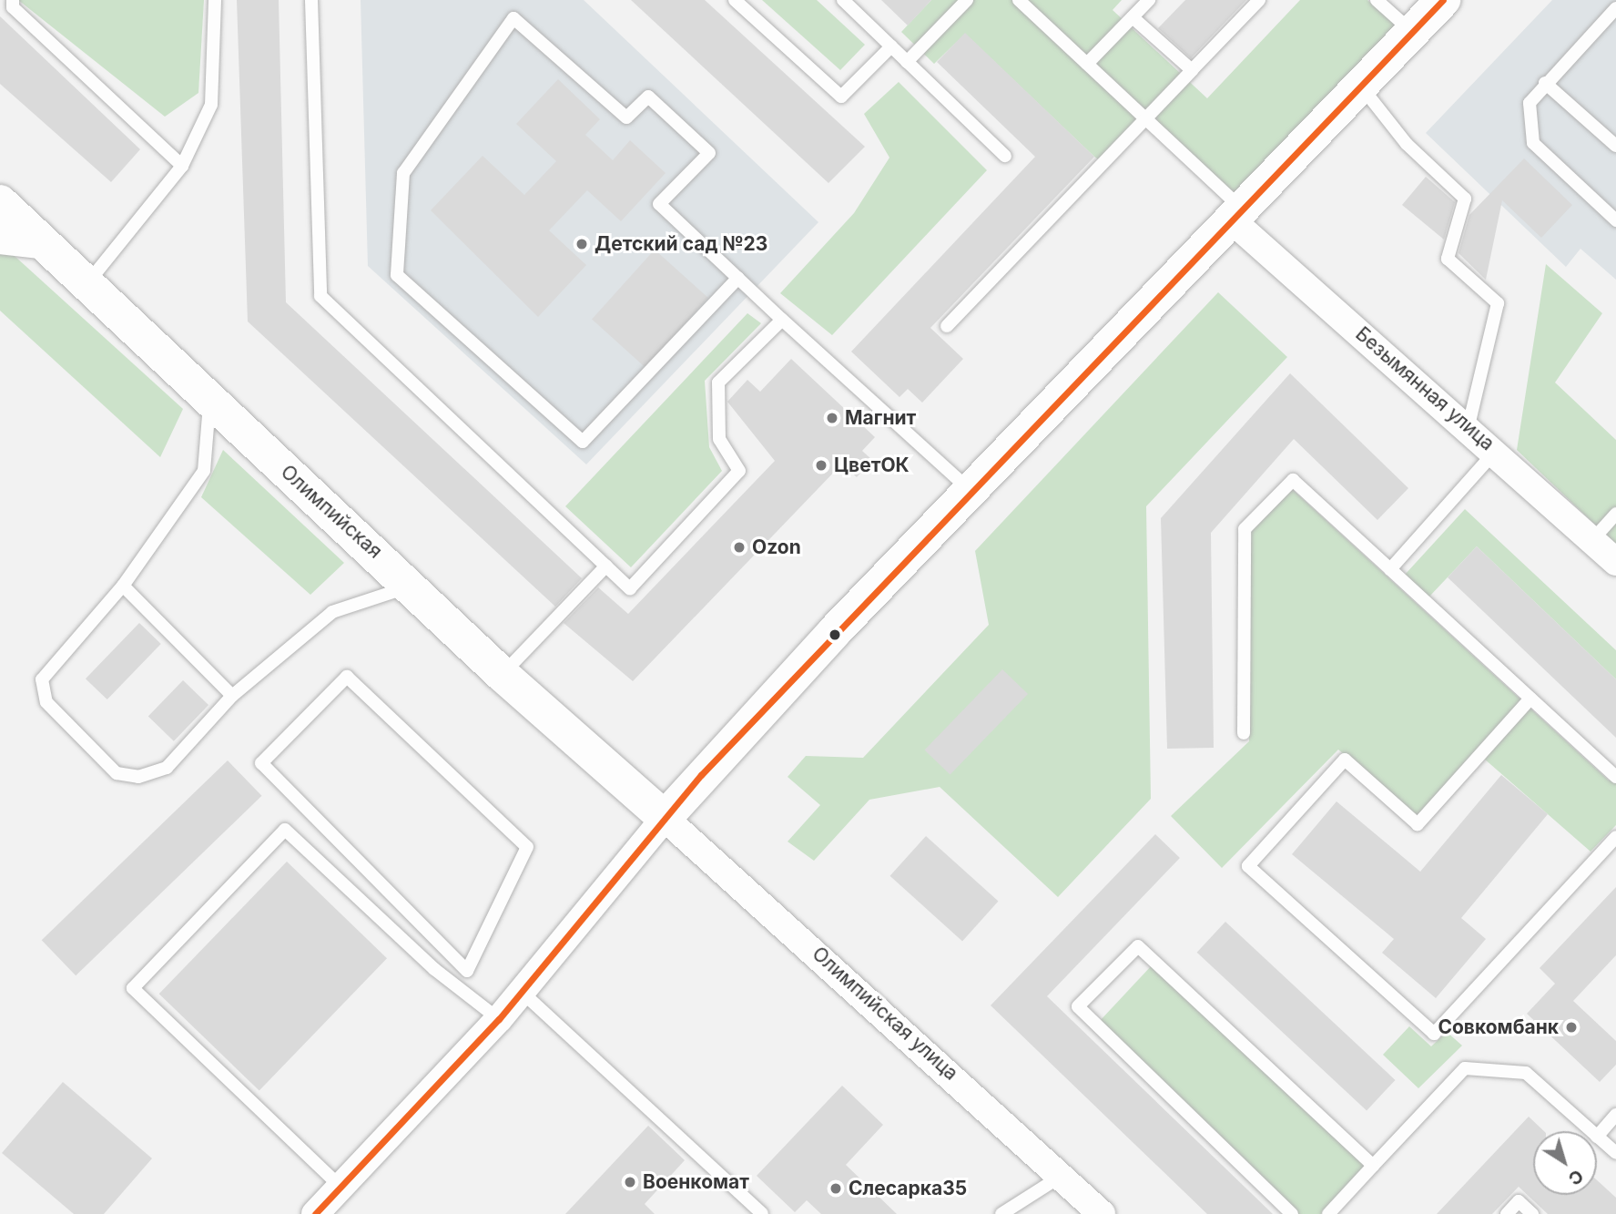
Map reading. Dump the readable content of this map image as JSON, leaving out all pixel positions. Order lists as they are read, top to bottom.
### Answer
{
  "streets": {
    "main road": ["Олимпийская"],
    "street": ["Безымянная улица", "Олимпийская улица"]
  },
  "crossings": [
    ["Олимпийская", "Олимпийская улица"]
  ],
  "places": [
    "Детский сад №23",
    "Магнит",
    "ЦветОК",
    "Ozon",
    "Совкомбанк",
    "Военкомат",
    "Слесарка35"
  ],
  "north": "bottom right"
}
